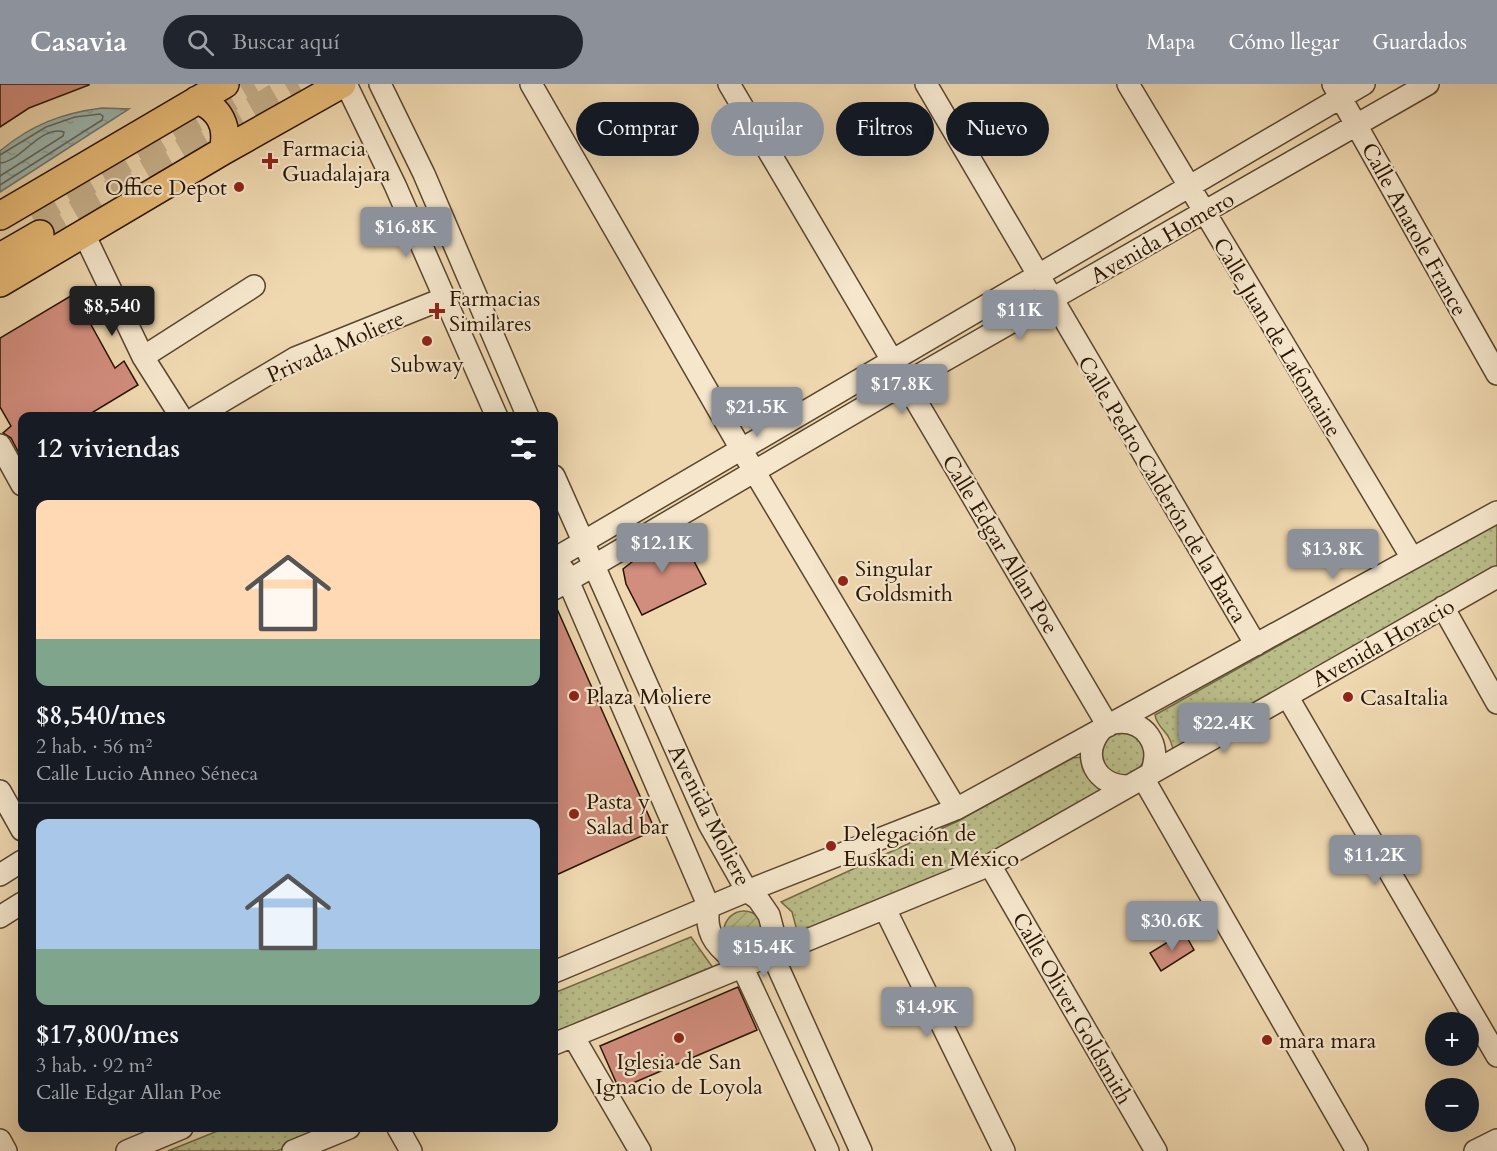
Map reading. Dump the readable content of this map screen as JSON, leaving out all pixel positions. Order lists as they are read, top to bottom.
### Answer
{
  "streets": {
    "street": [
      "Calle Anatole France",
      "Avenida Homero",
      "Calle Juan de Lafontaine",
      "Privada Moliere",
      "Calle Pedro Calderón de la Barca",
      "Calle Edgar Allan Poe",
      "Avenida Horacio",
      "Avenida Moliere",
      "Calle Oliver Goldsmith"
    ]
  },
  "crossings": [
    ["Calle Anatole France", "Avenida Homero"],
    ["Avenida Homero", "Calle Juan de Lafontaine"],
    ["Avenida Homero", "Calle Pedro Calderón de la Barca"],
    ["Avenida Homero", "Calle Edgar Allan Poe"],
    ["Avenida Homero", "Avenida Moliere"],
    ["Calle Edgar Allan Poe", "Avenida Horacio"],
    ["Avenida Horacio", "Avenida Moliere"],
    ["Avenida Horacio", "Calle Oliver Goldsmith"]
  ],
  "places": {
    "health": ["Farmacia Guadalajara", "Farmacias Similares"],
    "other": [
      "Office Depot",
      "Subway",
      "Singular Goldsmith",
      "Plaza Moliere",
      "CasaItalia",
      "Pasta y Salad bar",
      "Delegación de Euskadi en México",
      "Iglesia de San Ignacio de Loyola",
      "mara mara"
    ]
  },
  "page": {
    "header": "Casavia",
    "search": "Buscar aquí",
    "nav": ["Mapa", "Cómo llegar", "Guardados"],
    "chip": [
      "Comprar",
      "Alquilar",
      "Filtros",
      "Nuevo"
    ],
    "price": [
      "$16.8K",
      "$8,540",
      "$11K",
      "$17.8K",
      "$21.5K",
      "$12.1K",
      "$13.8K",
      "$22.4K",
      "$11.2K",
      "$30.6K",
      "$15.4K",
      "$14.9K"
    ],
    "heading": "12 viviendas",
    "list": [
      {
        "name": "$8,540/mes",
        "note": "2 hab. · 56 m² · Calle Lucio Anneo Séneca"
      },
      {
        "name": "$17,800/mes",
        "note": "3 hab. · 92 m² · Calle Edgar Allan Poe"
      }
    ],
    "map_buttons": ["+", "−"]
  }
}
